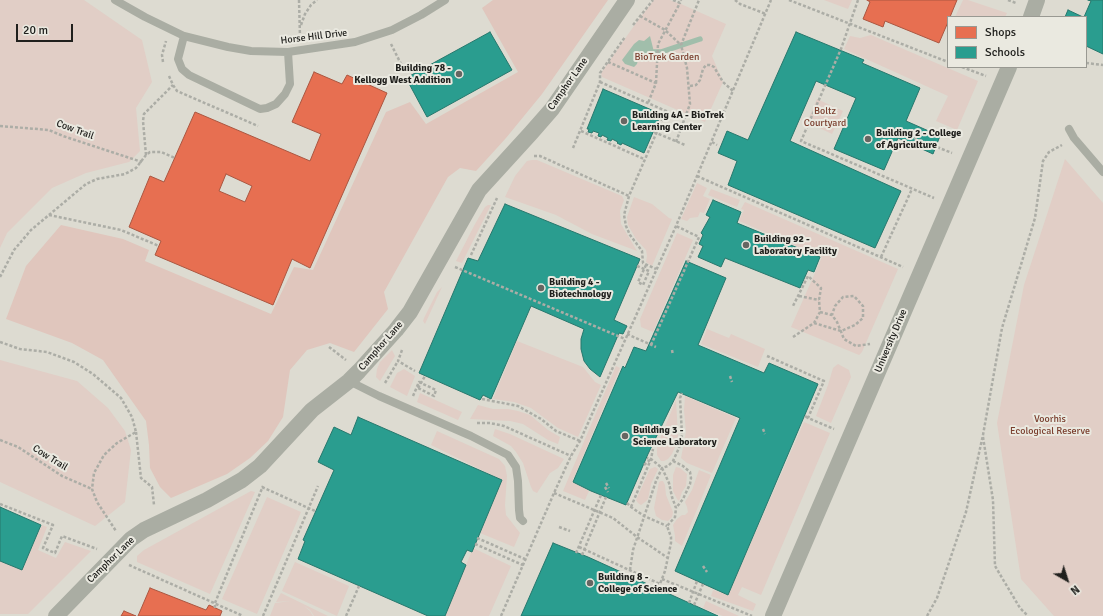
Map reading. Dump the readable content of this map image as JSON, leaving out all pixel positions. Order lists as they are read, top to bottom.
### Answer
{
  "streets": {
    "street": ["Camphor Lane", "University Drive"],
    "lane": ["Horse Hill Drive"],
    "path": ["Cow Trail"]
  },
  "parks": ["BioTrek Garden", "Boltz Courtyard", "Voorhis Ecological Reserve"],
  "places": [
    "Building 78 - Kellogg West Addition",
    "Building 4A - BioTrek Learning Center",
    "Building 2 - College of Agriculture",
    "Building 92 - Laboratory Facility",
    "Building 4 - Biotechnology",
    "Building 3 - Science Laboratory",
    "Building 8 - College of Science"
  ],
  "legend": ["Shops", "Schools"],
  "scale_bar": "20 m",
  "north": "bottom right"
}
